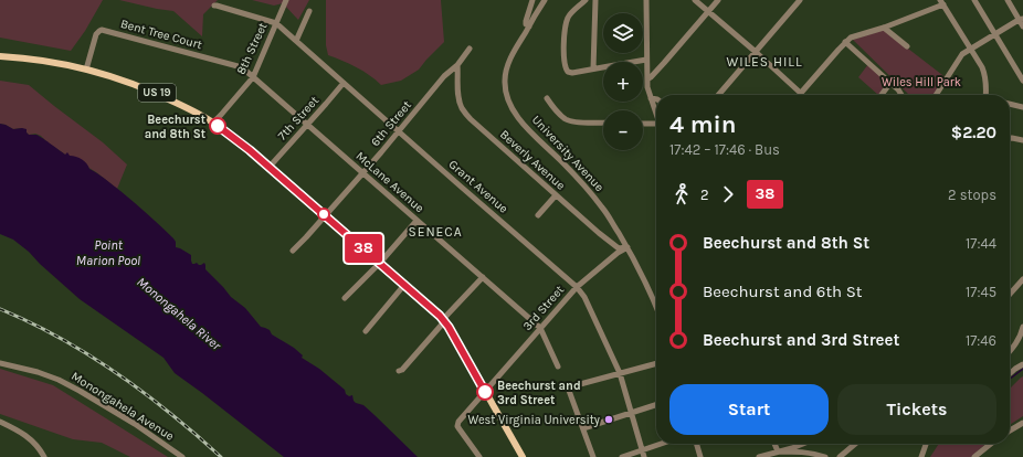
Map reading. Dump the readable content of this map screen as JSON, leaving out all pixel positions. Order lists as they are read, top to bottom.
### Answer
{
  "streets": {
    "main road": ["US 19"],
    "street": [
      "Bent Tree Court",
      "8th Street",
      "7th Street",
      "6th Street",
      "University Avenue",
      "Beverly Avenue",
      "McLane Avenue",
      "Grant Avenue",
      "3rd Street",
      "Monongahela Avenue"
    ]
  },
  "crossings": [
    ["Bent Tree Court", "8th Street"],
    ["Bent Tree Court", "US 19"],
    ["Bent Tree Court", "McLane Avenue"],
    ["8th Street", "US 19"],
    ["8th Street", "McLane Avenue"],
    ["8th Street", "Grant Avenue"],
    ["US 19", "7th Street"],
    ["US 19", "6th Street"],
    ["US 19", "3rd Street"],
    ["7th Street", "McLane Avenue"],
    ["7th Street", "Grant Avenue"],
    ["6th Street", "Beverly Avenue"],
    ["6th Street", "McLane Avenue"],
    ["6th Street", "Grant Avenue"],
    ["University Avenue", "Beverly Avenue"],
    ["University Avenue", "3rd Street"],
    ["Beverly Avenue", "3rd Street"],
    ["McLane Avenue", "3rd Street"],
    ["Grant Avenue", "3rd Street"]
  ],
  "districts": ["WILES HILL", "SENECA"],
  "water": ["Point Marion Pool", "Monongahela River"],
  "parks": ["Wiles Hill Park"],
  "places": ["Beechurst and 8th St", "Beechurst and 3rd Street", "West Virginia University"],
  "lines": ["bus line 38"],
  "page": {
    "on_map": "38",
    "map_buttons": ["+", "−"],
    "heading": ["4 min", "17:42 – 17:46 · Bus", "$2.20"],
    "legs": ["2", "38", "2 stops"],
    "list": [
      {
        "name": "Beechurst and 8th St",
        "value": "17:44"
      },
      {
        "name": "Beechurst and 6th St",
        "value": "17:45"
      },
      {
        "name": "Beechurst and 3rd Street",
        "value": "17:46"
      }
    ],
    "buttons": ["Start", "Tickets"]
  }
}
